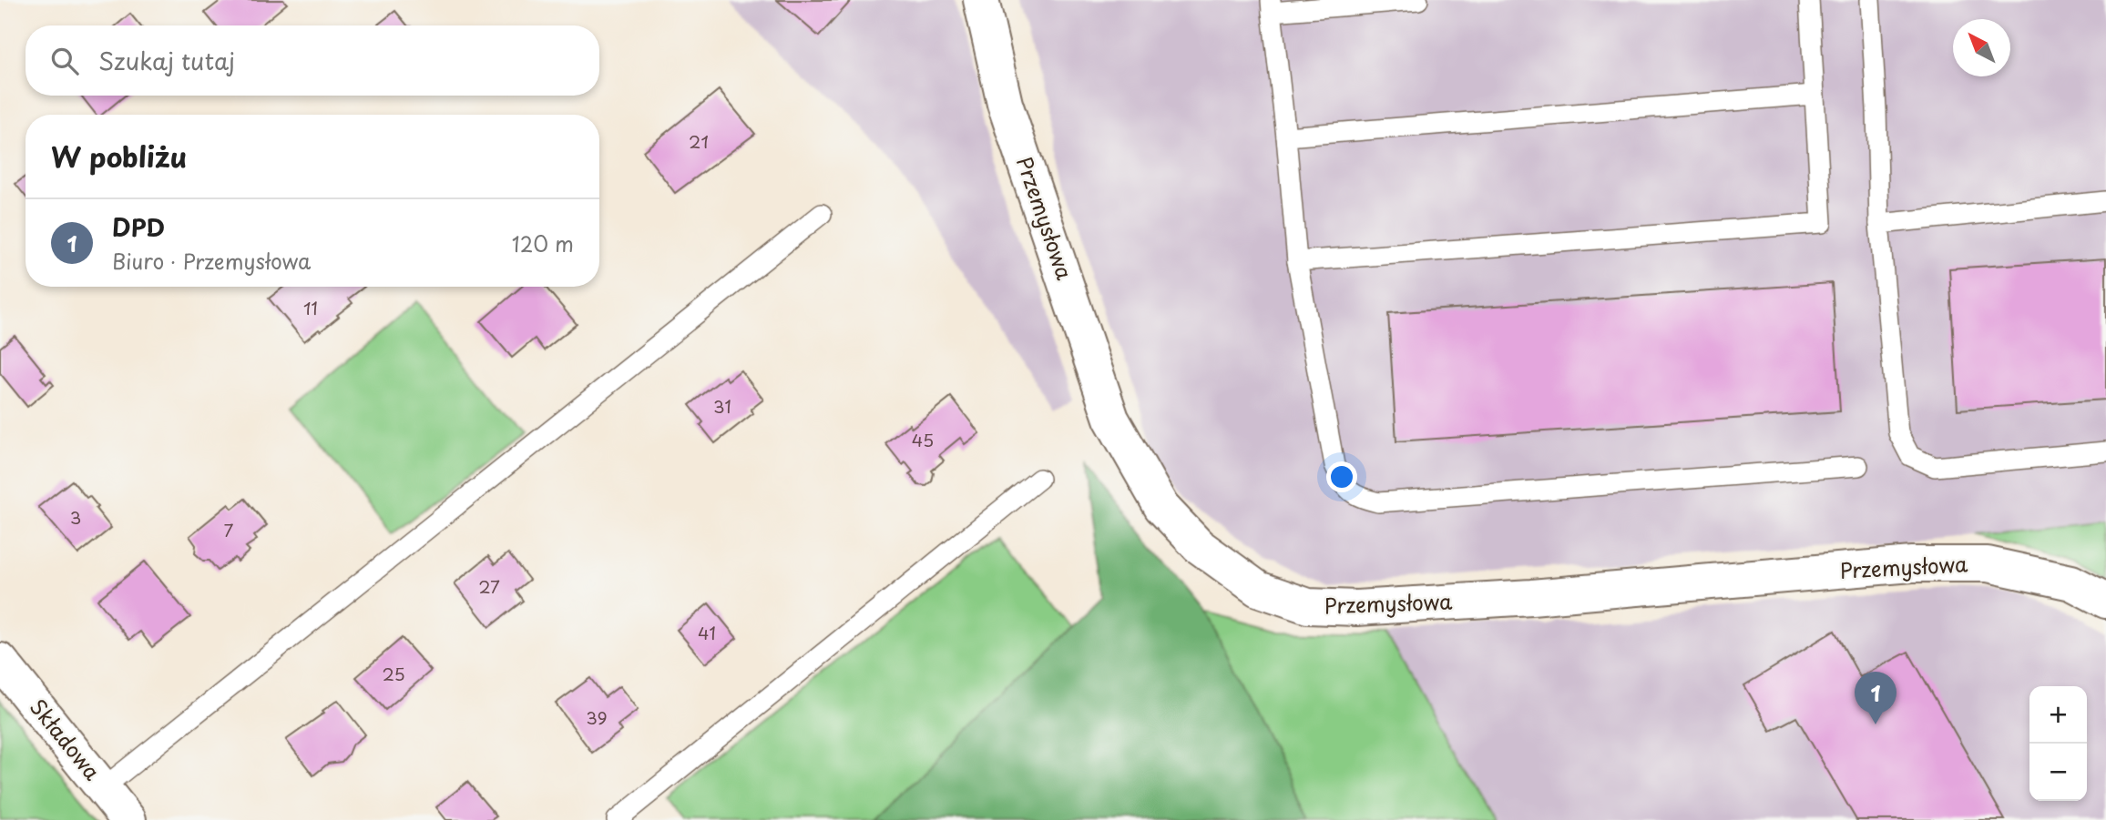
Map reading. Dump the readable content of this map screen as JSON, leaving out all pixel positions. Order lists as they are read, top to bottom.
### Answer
{
  "streets": {
    "street": ["Przemysłowa", "Składowa"]
  },
  "house_numbers": [
    "21",
    "11",
    "31",
    "45",
    "3",
    "7",
    "27",
    "41",
    "25",
    "39"
  ],
  "north": "top left",
  "page": {
    "search": "Szukaj tutaj",
    "heading": "W pobliżu",
    "list": [
      {
        "mark": "1",
        "name": "DPD",
        "note": "Biuro · Przemysłowa",
        "value": "120 m"
      }
    ],
    "pins": "1",
    "map_buttons": ["+", "−"]
  }
}
